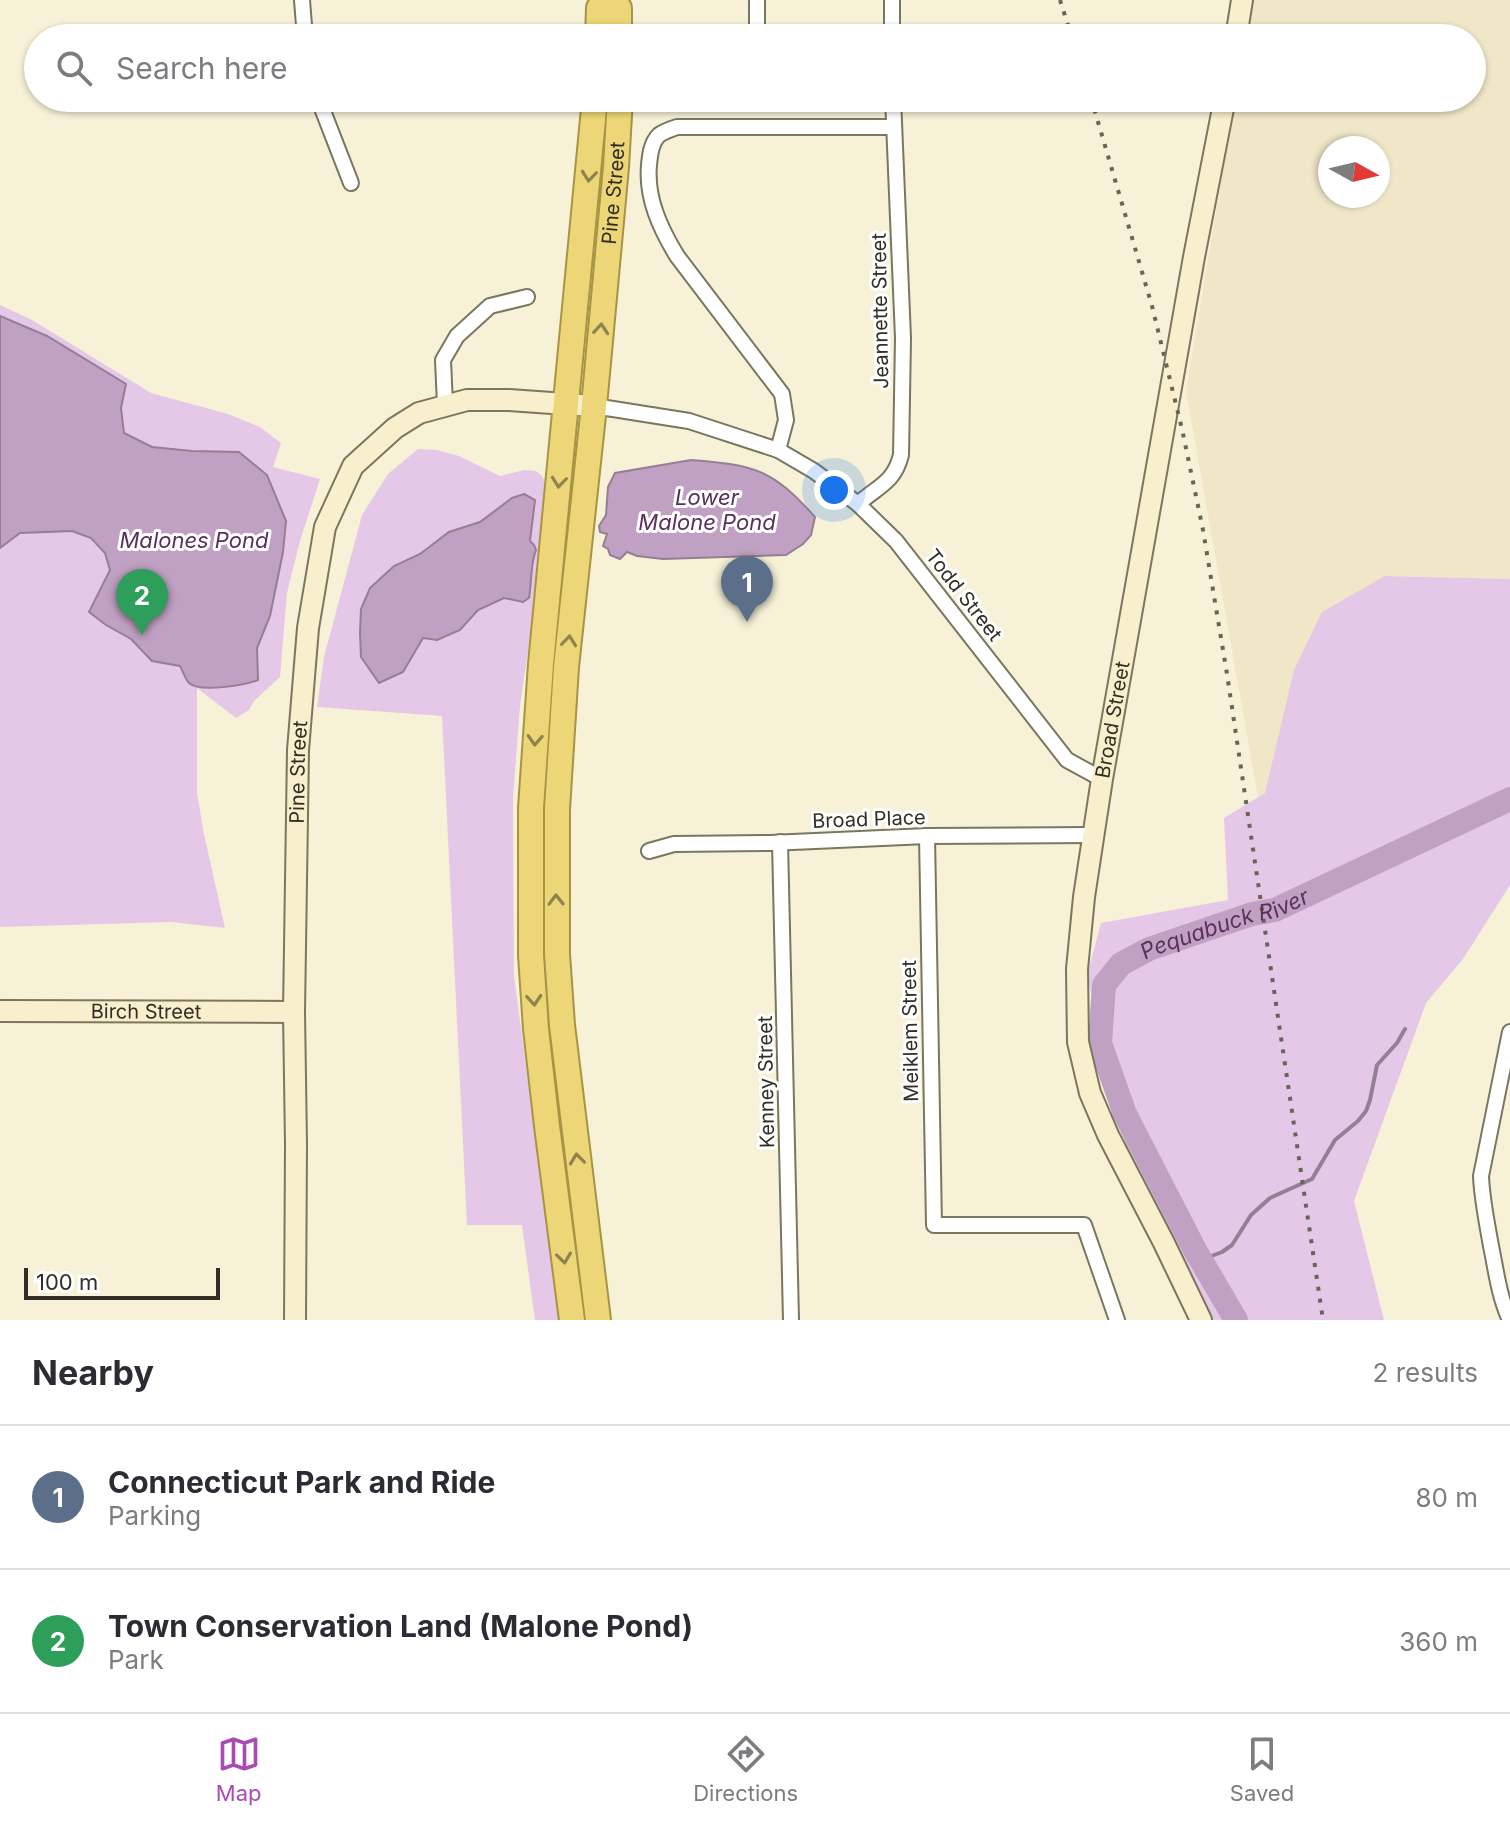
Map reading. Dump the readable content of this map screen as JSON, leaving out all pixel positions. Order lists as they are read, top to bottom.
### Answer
{
  "streets": {
    "highway": ["Pine Street"],
    "main road": ["Broad Street", "Birch Street"],
    "street": [
      "Jeannette Street",
      "Todd Street",
      "Broad Place",
      "Meiklem Street",
      "Kenney Street"
    ]
  },
  "crossings": [
    ["Pine Street", "Todd Street"],
    ["Pine Street", "Birch Street"],
    ["Jeannette Street", "Todd Street"],
    ["Todd Street", "Broad Street"],
    ["Broad Street", "Broad Place"],
    ["Broad Place", "Meiklem Street"],
    ["Broad Place", "Kenney Street"]
  ],
  "water": ["Lower Malone Pond", "Malones Pond", "Pequabuck River"],
  "scale_bar": "100 m",
  "north": "right",
  "page": {
    "search": "Search here",
    "pins": ["1", "2"],
    "scale": "100 m",
    "heading": ["Nearby", "2 results"],
    "list": [
      {
        "mark": "1",
        "name": "Connecticut Park and Ride",
        "note": "Parking",
        "value": "80 m"
      },
      {
        "mark": "2",
        "name": "Town Conservation Land (Malone Pond)",
        "note": "Park",
        "value": "360 m"
      }
    ],
    "nav": ["Map", "Directions", "Saved"]
  }
}
